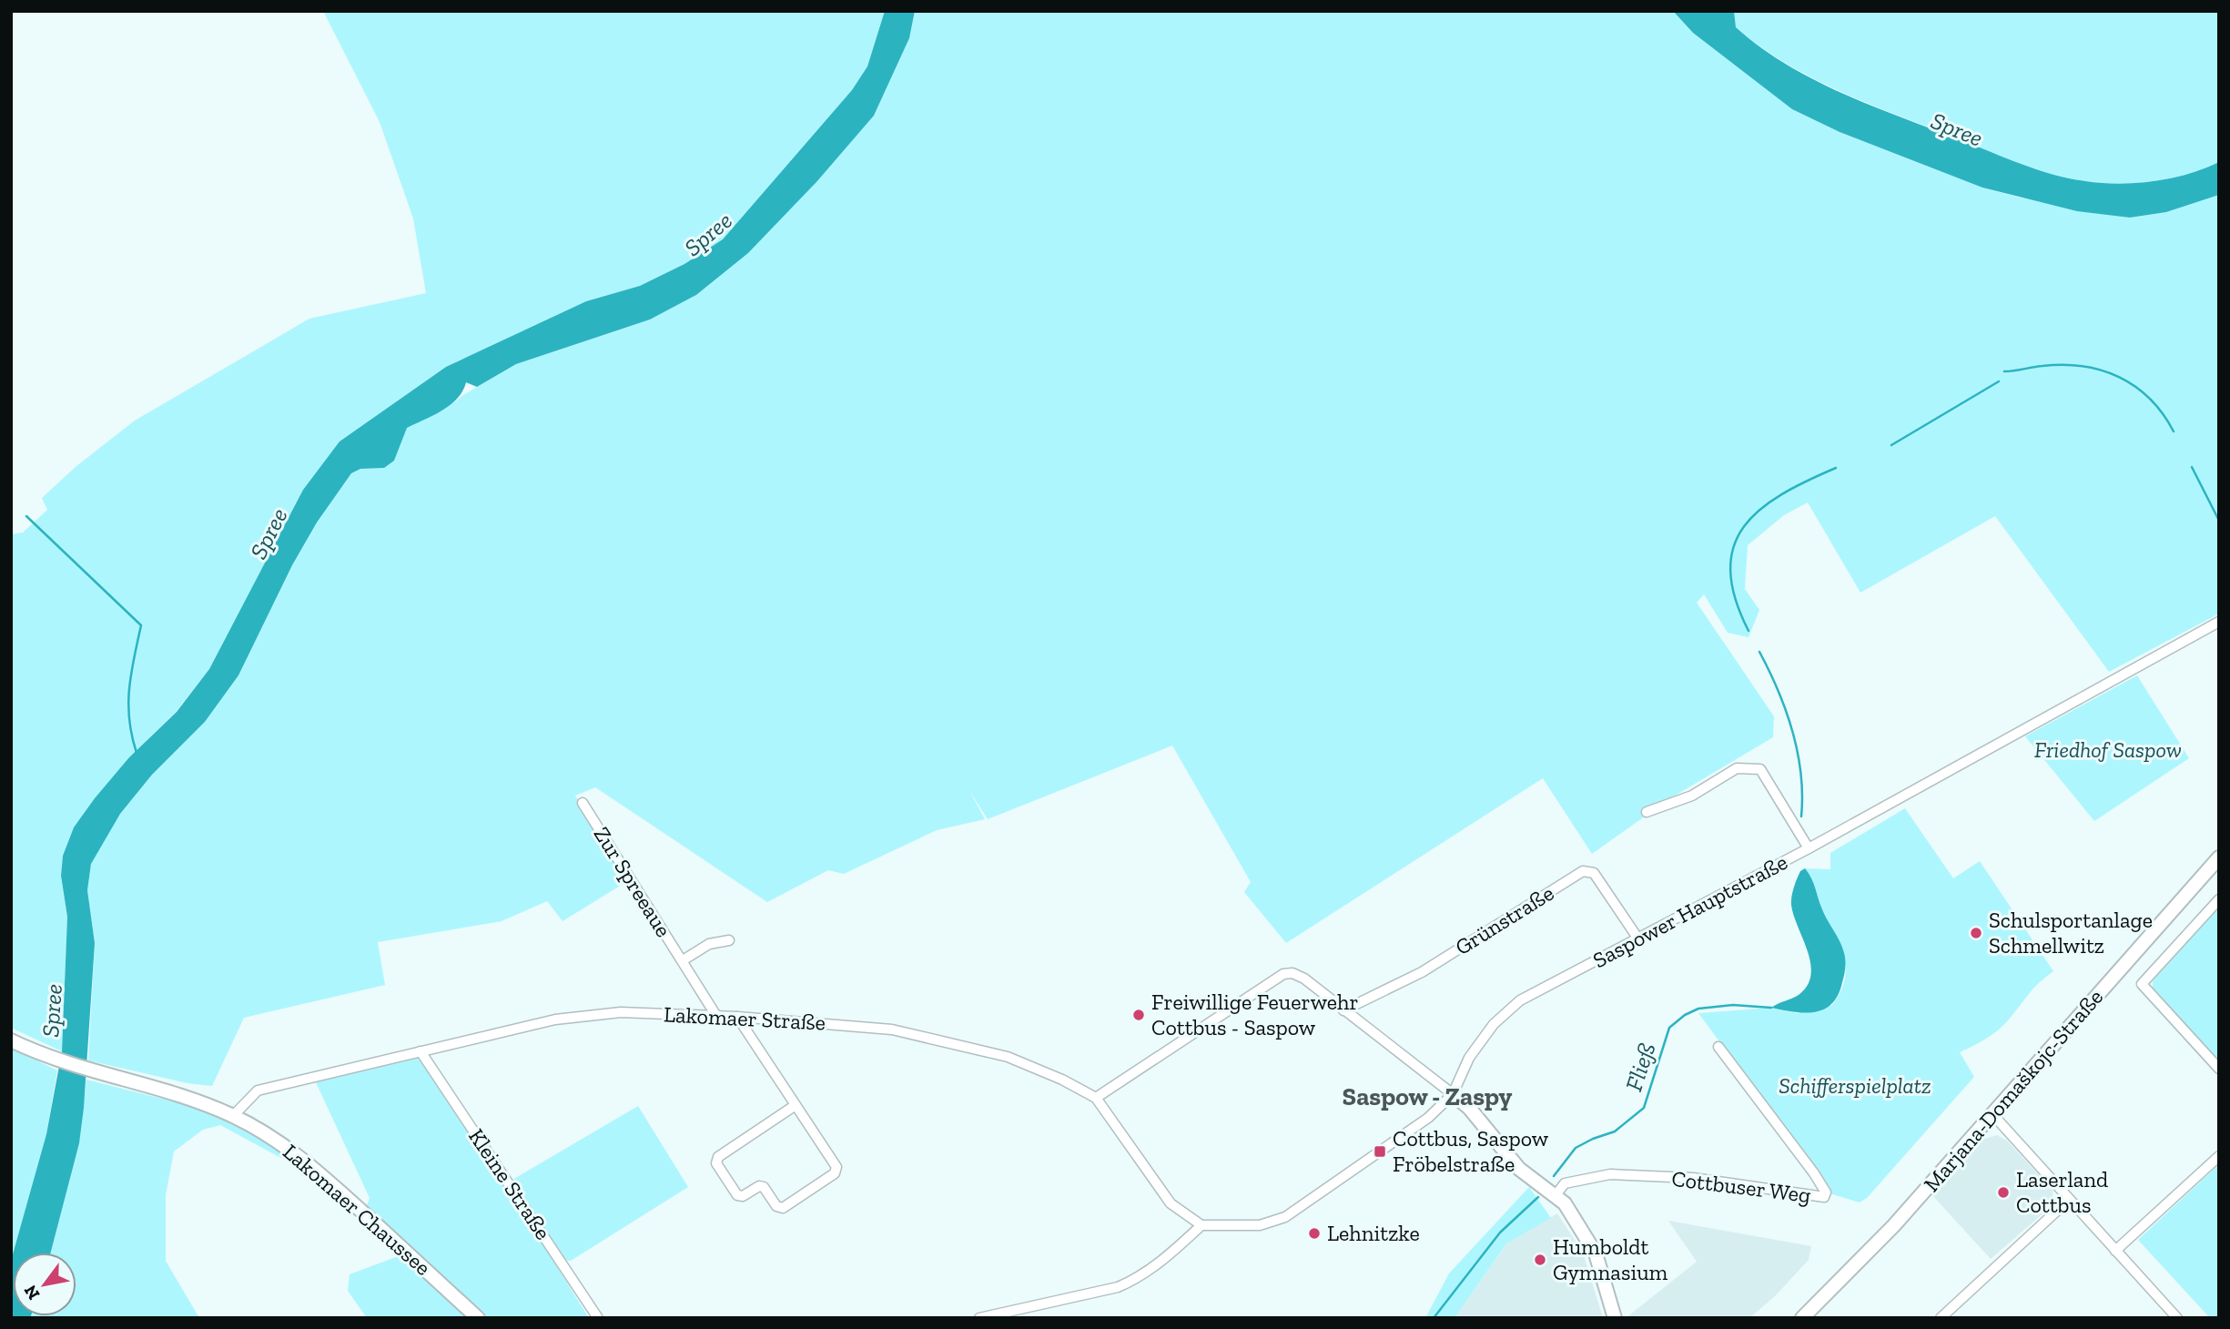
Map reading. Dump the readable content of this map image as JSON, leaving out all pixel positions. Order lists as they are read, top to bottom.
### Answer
{
  "streets": {
    "street": [
      "Zur Spreeaue",
      "Saspower Hauptstraße",
      "Grünstraße",
      "Lakomaer Straße",
      "Marjana-Domaškojc-Straße",
      "Kleine Straße",
      "Cottbuser Weg",
      "Lakomaer Chaussee"
    ]
  },
  "crossings": [
    ["Zur Spreeaue", "Lakomaer Straße"],
    ["Saspower Hauptstraße", "Grünstraße"],
    ["Saspower Hauptstraße", "Lakomaer Straße"],
    ["Lakomaer Straße", "Kleine Straße"],
    ["Lakomaer Straße", "Lakomaer Chaussee"]
  ],
  "districts": ["Saspow - Zaspy"],
  "water": ["Spree", "Fließ"],
  "parks": ["Friedhof Saspow", "Schifferspielplatz"],
  "places": {
    "other": [
      "Schulsportanlage Schmellwitz",
      "Freiwillige Feuerwehr Cottbus - Saspow",
      "Laserland Cottbus",
      "Lehnitzke",
      "Humboldt Gymnasium"
    ],
    "transit": ["Cottbus, Saspow Fröbelstraße"]
  },
  "north": "bottom left"
}
